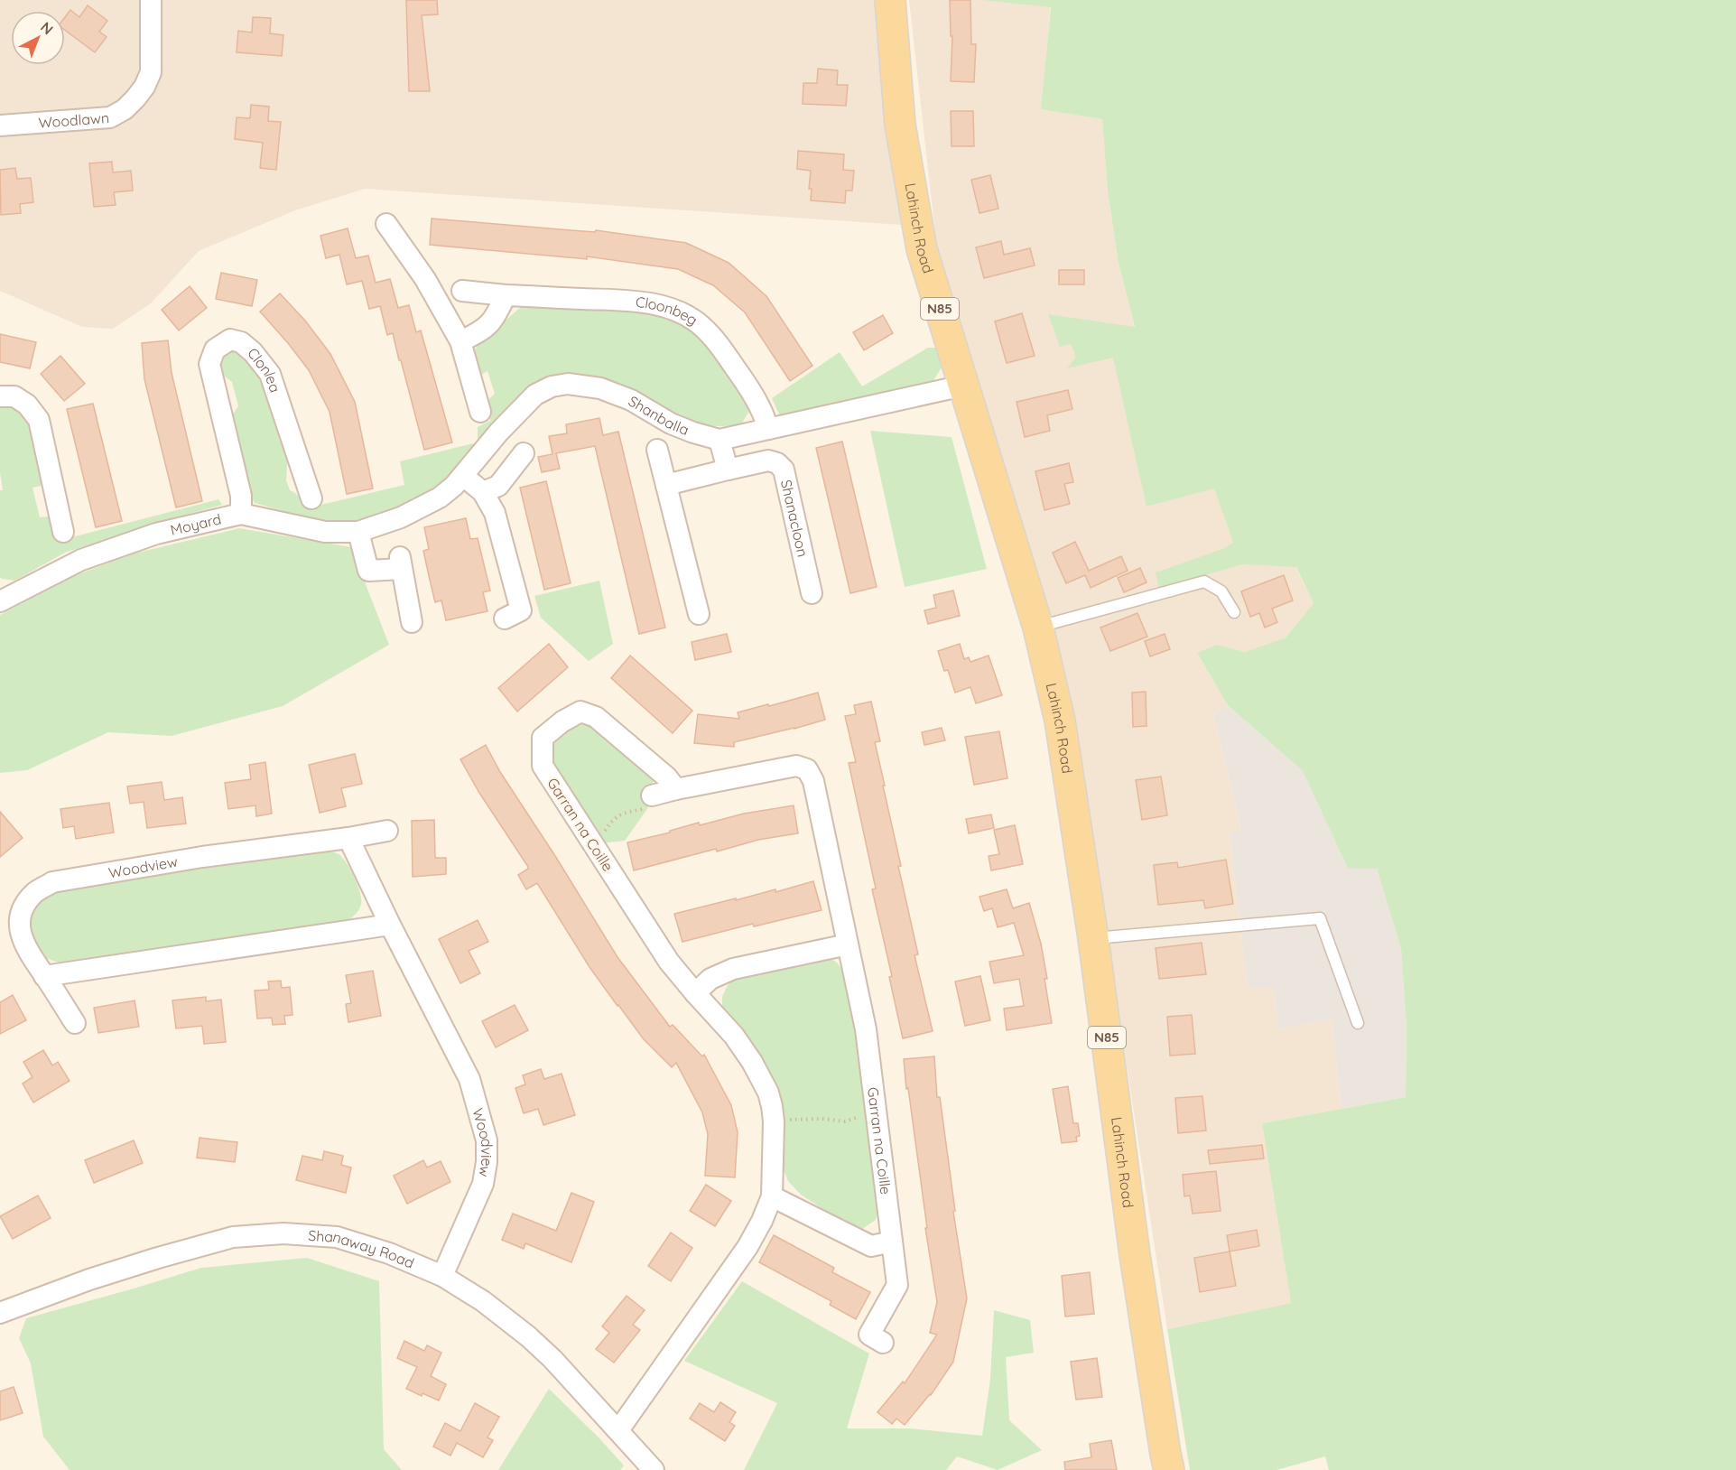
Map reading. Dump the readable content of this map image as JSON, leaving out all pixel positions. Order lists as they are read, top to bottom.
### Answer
{
  "streets": {
    "main road": ["Lahinch Road", "N85"],
    "street": [
      "Woodlawn",
      "Cloonbeg",
      "Clonlea",
      "Shanballa",
      "Shanacloon",
      "Moyard",
      "Garran na Coille",
      "Woodview",
      "Shanaway Road"
    ]
  },
  "crossings": [
    ["Lahinch Road", "Shanballa"],
    ["Cloonbeg", "Shanballa"],
    ["Clonlea", "Moyard"],
    ["Shanballa", "Moyard"],
    ["Garran na Coille", "Shanaway Road"],
    ["Woodview", "Shanaway Road"]
  ],
  "north": "top right"
}
